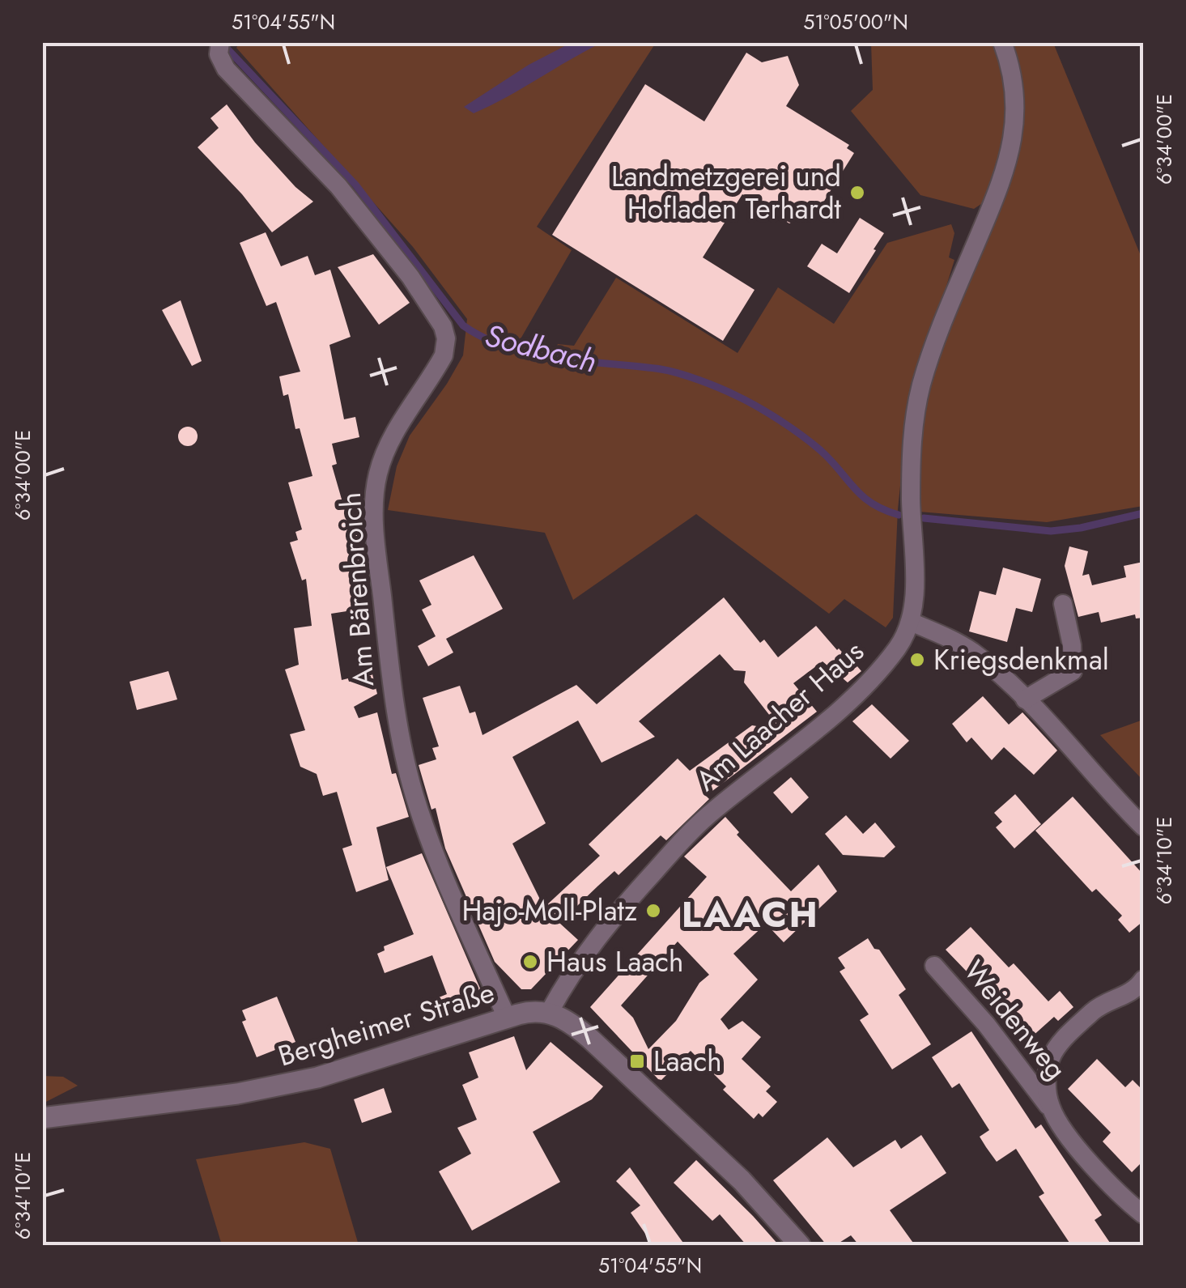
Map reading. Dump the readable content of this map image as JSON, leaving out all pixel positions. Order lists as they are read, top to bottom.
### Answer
{
  "streets": {
    "street": [
      "Am Bärenbroich",
      "Am Laacher Haus",
      "Weidenweg",
      "Bergheimer Straße"
    ]
  },
  "crossings": [
    ["Am Bärenbroich", "Bergheimer Straße"],
    ["Am Laacher Haus", "Bergheimer Straße"]
  ],
  "districts": ["LAACH"],
  "water": ["Sodbach"],
  "places": {
    "other": [
      "Landmetzgerei und Hofladen Terhardt",
      "Kriegsdenkmal",
      "Hajo-Moll-Platz",
      "Haus Laach"
    ],
    "transit": ["Laach"]
  },
  "coordinates": [
    "51°04'55\"N",
    "51°05'00\"N",
    "6°34'00\"E",
    "6°34'10\"E"
  ]
}
